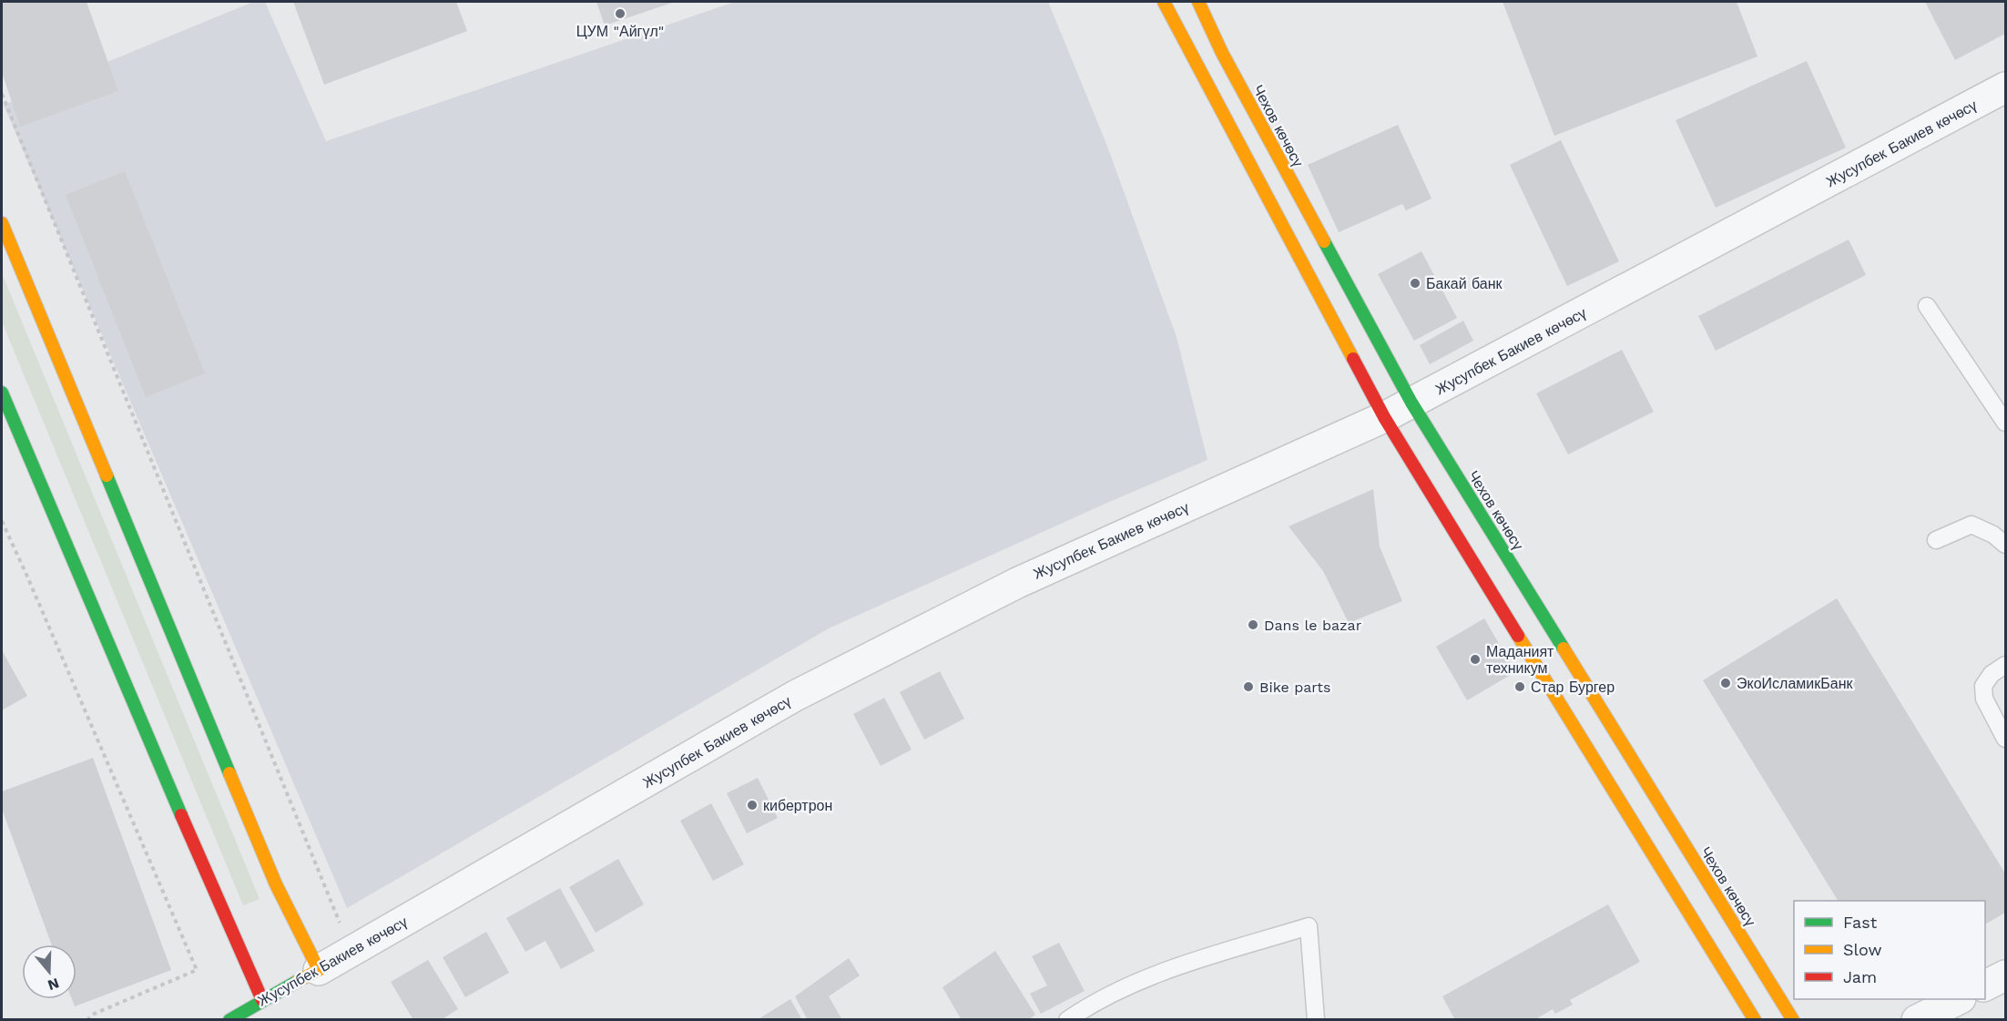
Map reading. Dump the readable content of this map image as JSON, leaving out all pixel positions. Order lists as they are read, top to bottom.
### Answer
{
  "streets": {
    "main road": ["Чехов көчөсү", "Жусупбек Бакиев көчөсү"]
  },
  "crossings": [
    ["Чехов көчөсү", "Жусупбек Бакиев көчөсү"]
  ],
  "places": [
    "ЦУМ \"Айгүл\"",
    "Бакай банк",
    "Dans le bazar",
    "Маданият техникум",
    "ЭкоИсламикБанк",
    "Bike parts",
    "Стар Бургер",
    "кибертрон"
  ],
  "legend": ["Fast", "Slow", "Jam"],
  "north": "bottom"
}
